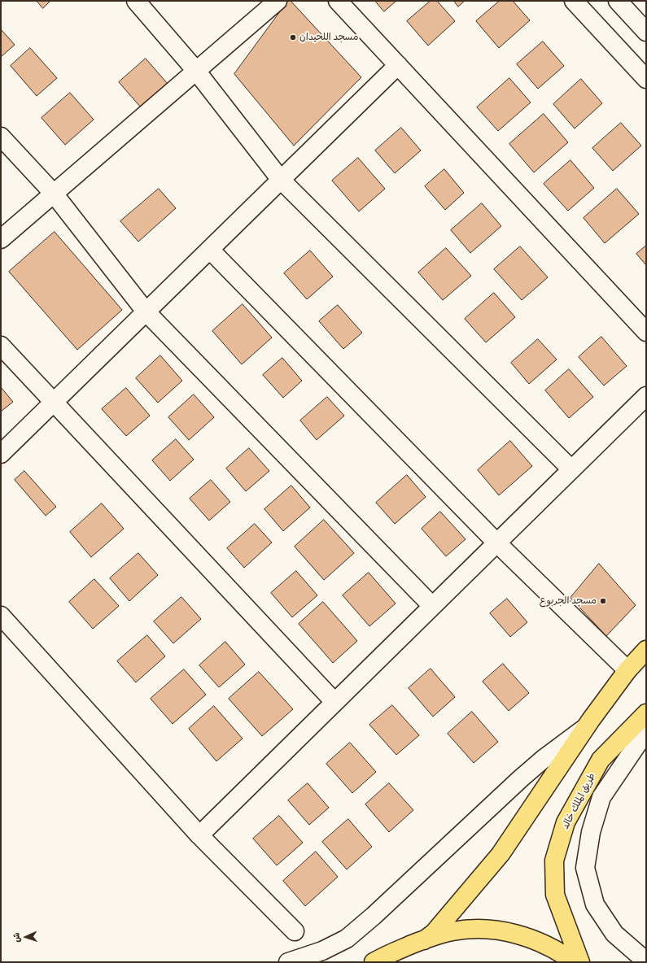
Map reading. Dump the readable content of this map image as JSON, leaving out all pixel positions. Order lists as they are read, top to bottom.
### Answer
{
  "streets": {
    "main road": ["طريق الملك خالد"]
  },
  "places": ["مسجد اللحيدان", "مسجد الجربوع"],
  "north": "left"
}
